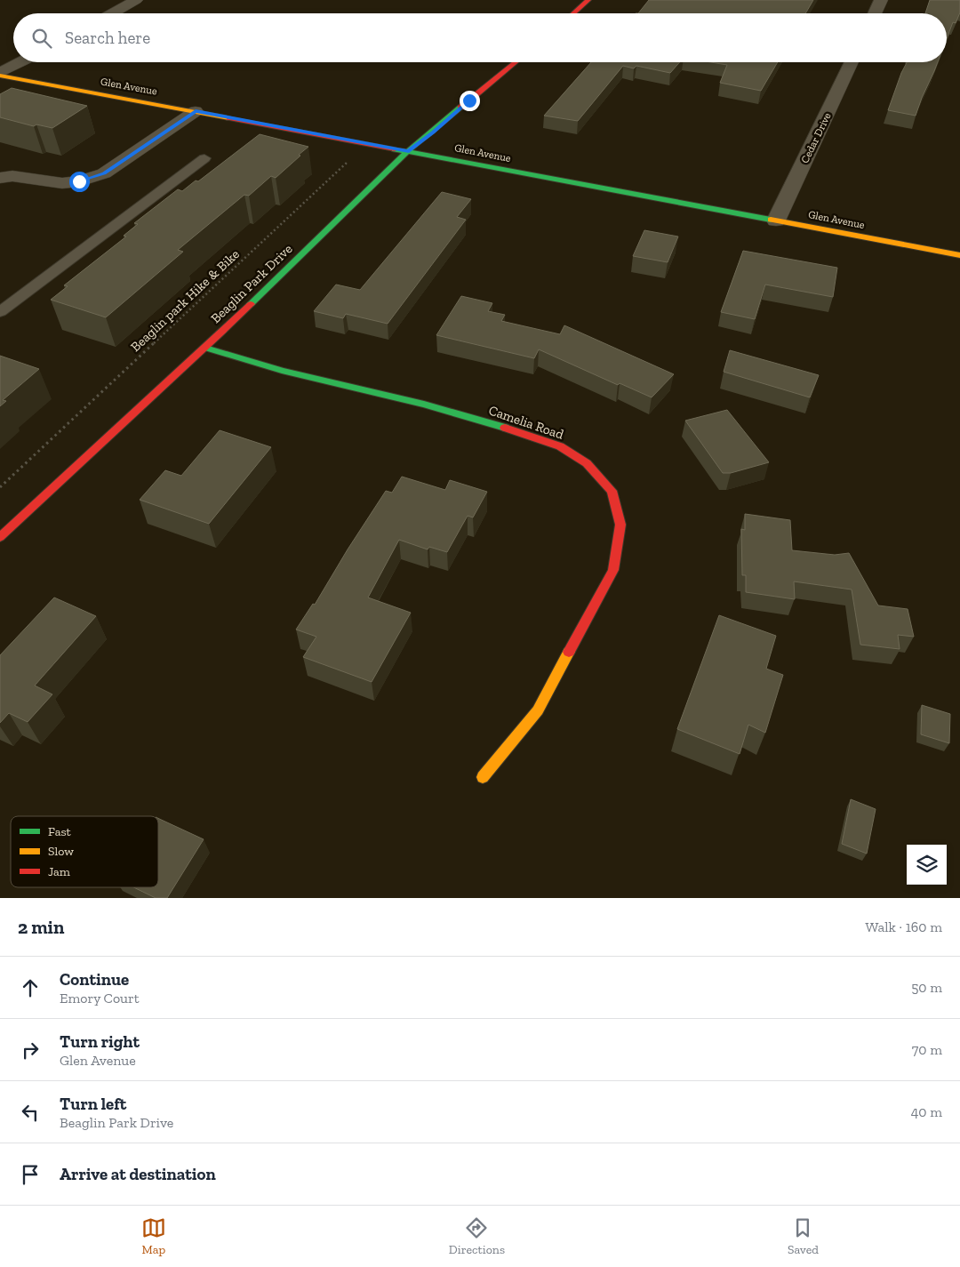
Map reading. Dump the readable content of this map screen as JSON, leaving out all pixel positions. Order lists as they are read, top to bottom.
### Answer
{
  "streets": {
    "street": [
      "Glen Avenue",
      "Cedar Drive",
      "Beaglin Park Drive",
      "Camelia Road"
    ],
    "path": ["Beaglin park Hike & Bike"]
  },
  "crossings": [
    ["Glen Avenue", "Cedar Drive"],
    ["Glen Avenue", "Beaglin Park Drive"],
    ["Glen Avenue", "Beaglin park Hike & Bike"],
    ["Beaglin Park Drive", "Camelia Road"]
  ],
  "legend": ["Fast", "Slow", "Jam"],
  "page": {
    "search": "Search here",
    "heading": ["2 min", "Walk · 160 m"],
    "list": [
      ["Continue", "Emory Court", "50 m"],
      ["Turn right", "Glen Avenue", "70 m"],
      ["Turn left", "Beaglin Park Drive", "40 m"],
      "Arrive at destination"
    ],
    "nav": ["Map", "Directions", "Saved"]
  }
}
